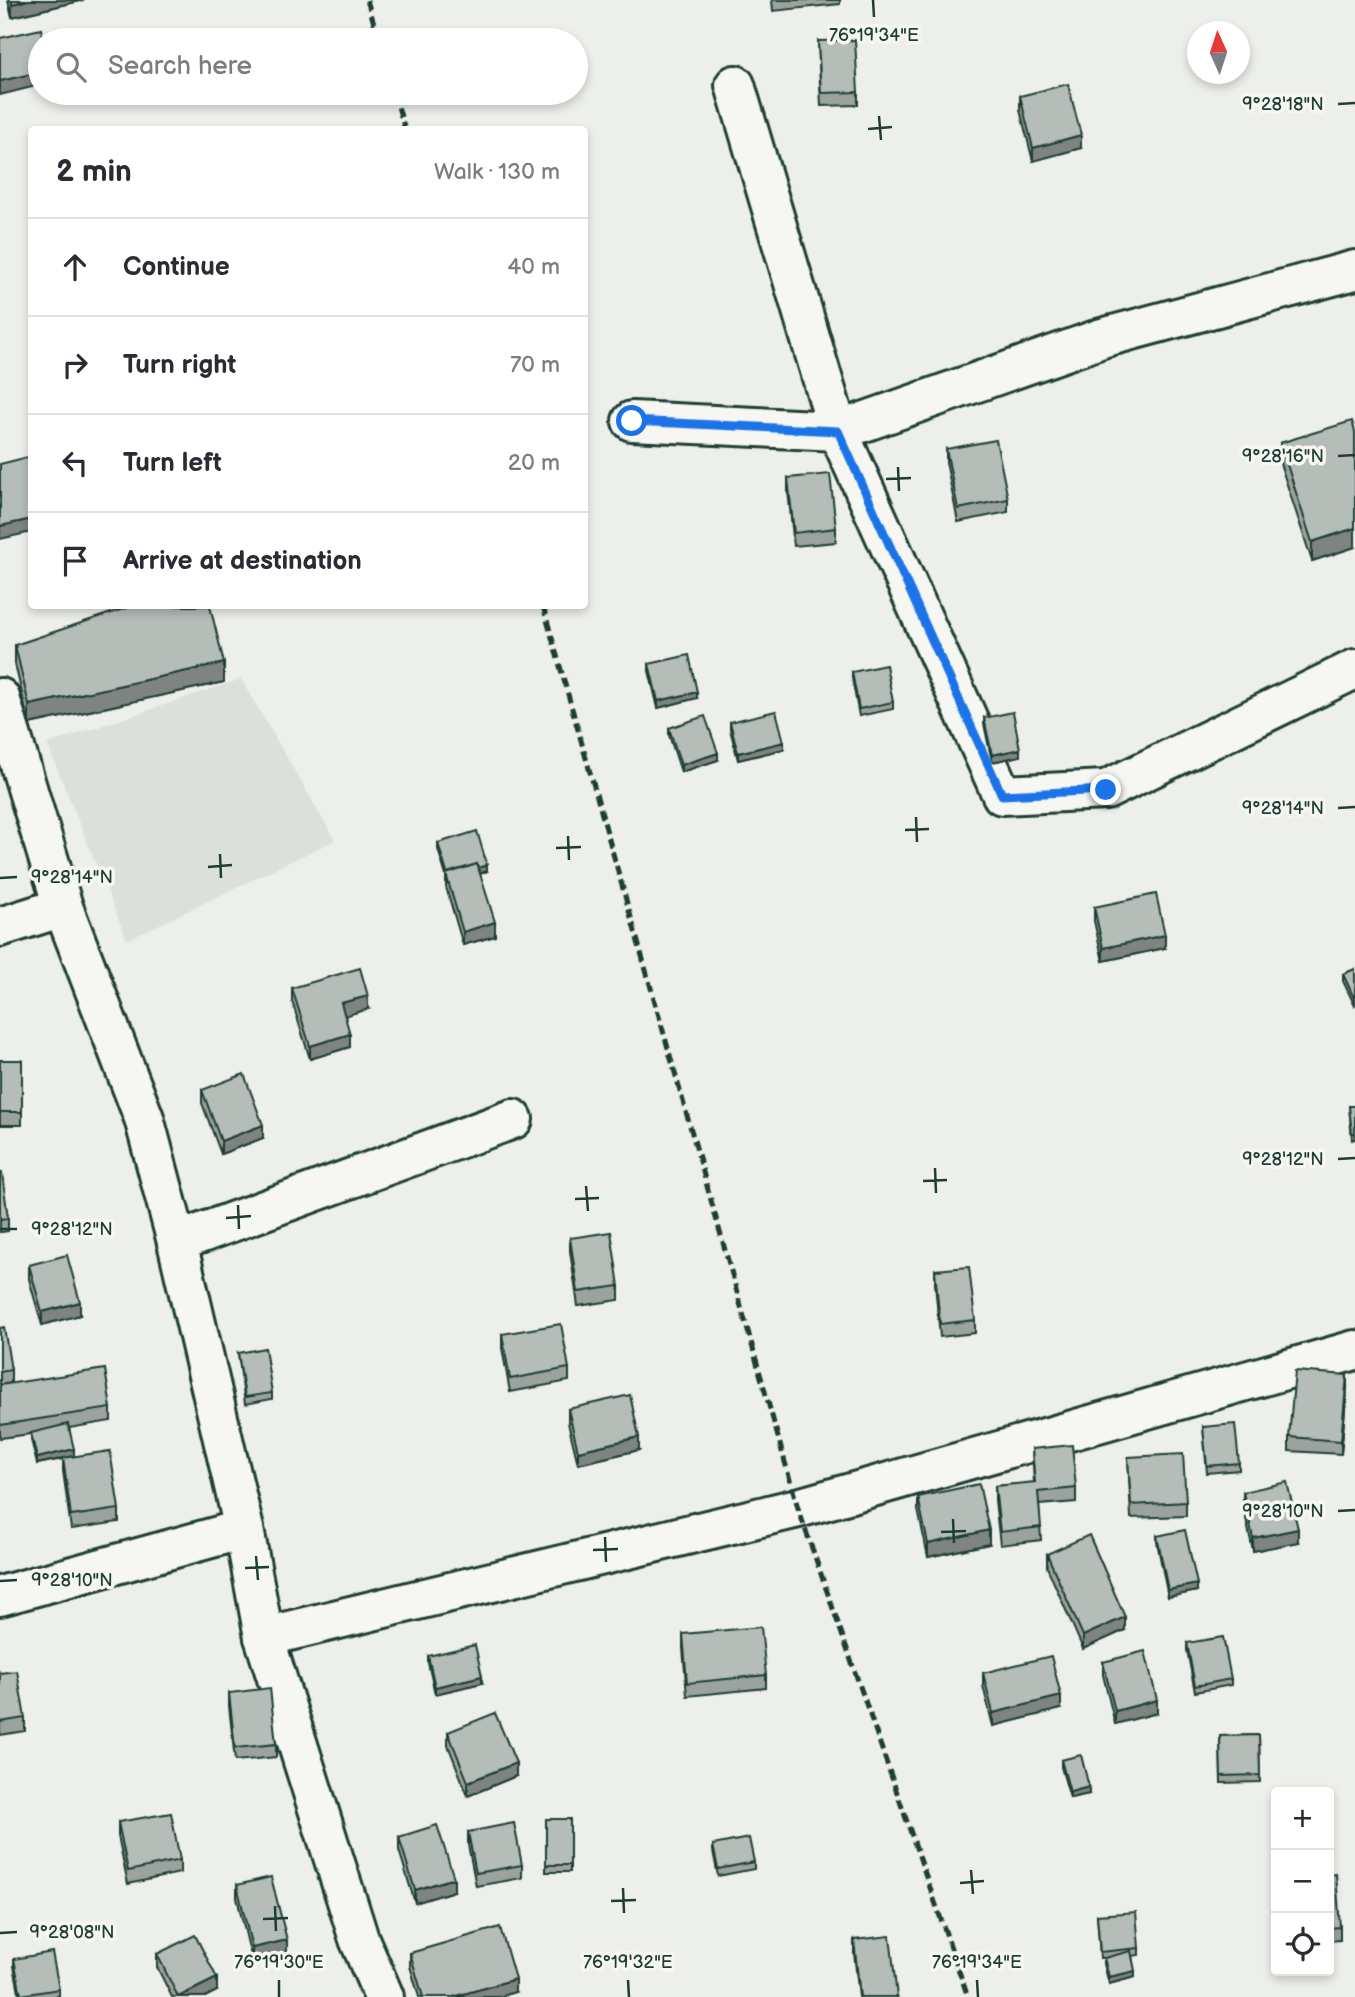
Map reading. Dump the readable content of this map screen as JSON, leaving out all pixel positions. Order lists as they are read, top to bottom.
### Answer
{
  "north": "top",
  "page": {
    "search": "Search here",
    "heading": ["2 min", "Walk · 130 m"],
    "list": [
      ["Continue", "40 m"],
      ["Turn right", "70 m"],
      ["Turn left", "20 m"],
      "Arrive at destination"
    ],
    "map_buttons": ["+", "−"]
  },
  "coordinates": [
    "76°19'34\"E",
    "9°28'18\"N",
    "9°28'16\"N",
    "9°28'14\"N",
    "9°28'12\"N",
    "9°28'10\"N",
    "9°28'08\"N",
    "76°19'30\"E",
    "76°19'32\"E"
  ]
}
